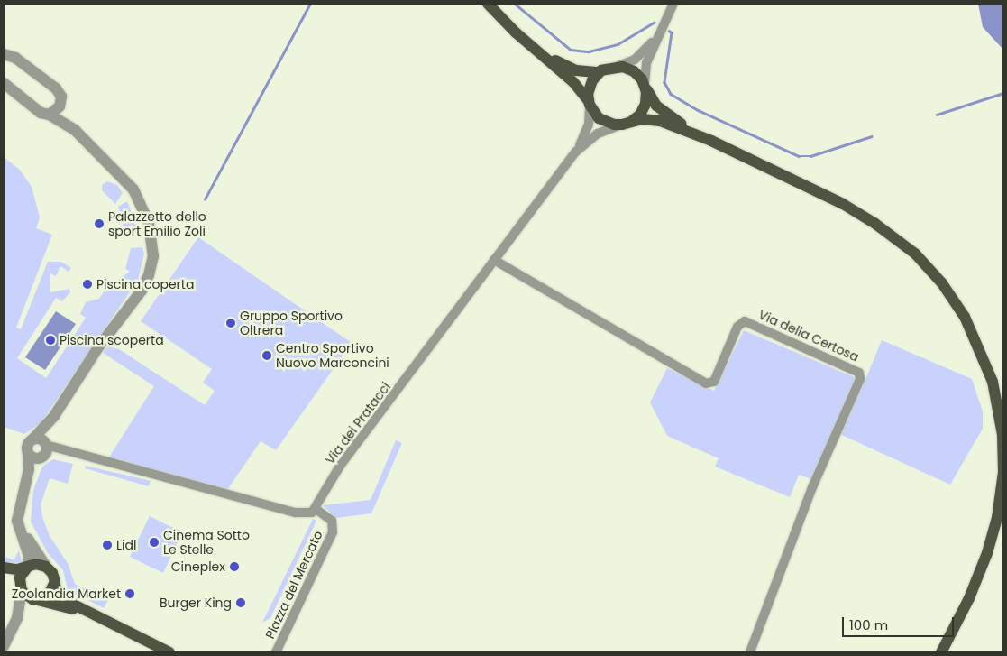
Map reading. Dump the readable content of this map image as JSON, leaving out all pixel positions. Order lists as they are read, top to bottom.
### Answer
{
  "streets": {
    "street": ["Via della Certosa", "Via dei Pratacci", "Piazza del Mercato"]
  },
  "crossings": [
    ["Via della Certosa", "Via dei Pratacci"],
    ["Via dei Pratacci", "Piazza del Mercato"]
  ],
  "places": [
    "Palazzetto dello sport Emilio Zoli",
    "Piscina coperta",
    "Gruppo Sportivo Oltrera",
    "Piscina scoperta",
    "Centro Sportivo Nuovo Marconcini",
    "Cinema Sotto Le Stelle",
    "Lidl",
    "Cineplex",
    "Zoolandia Market",
    "Burger King"
  ],
  "scale_bar": "100 m"
}
